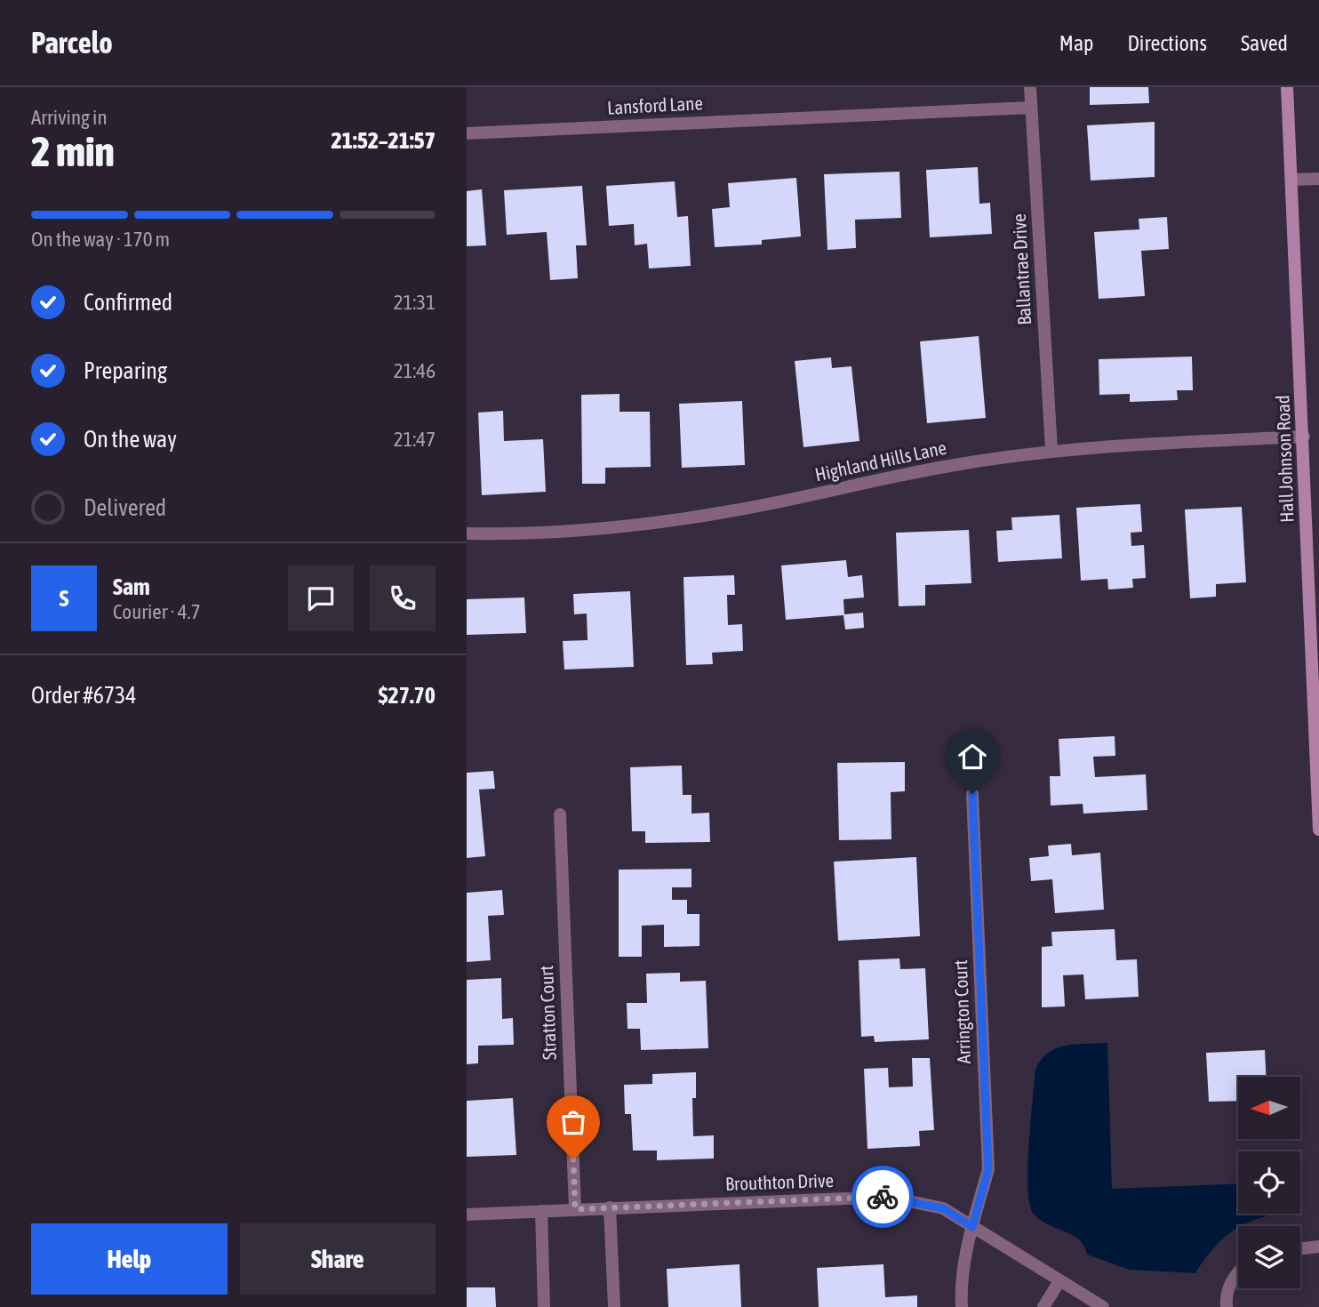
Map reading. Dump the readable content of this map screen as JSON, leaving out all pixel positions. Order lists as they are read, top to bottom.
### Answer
{
  "streets": {
    "main road": ["Hall Johnson Road"],
    "street": [
      "Lansford Lane",
      "Ballantrae Drive",
      "Highland Hills Lane",
      "Arrington Court",
      "Stratton Court",
      "Brouthton Drive"
    ]
  },
  "crossings": [
    ["Lansford Lane", "Ballantrae Drive"],
    ["Ballantrae Drive", "Highland Hills Lane"],
    ["Hall Johnson Road", "Highland Hills Lane"],
    ["Arrington Court", "Brouthton Drive"],
    ["Stratton Court", "Brouthton Drive"]
  ],
  "north": "left",
  "page": {
    "header": "Parcelo",
    "nav": ["Map", "Directions", "Saved"],
    "heading": ["2 min", "Arriving in", "21:52–21:57"],
    "panel": [
      "Sam",
      "Courier · 4.7",
      "Order #6734",
      "$27.70"
    ],
    "bar": "On the way · 170 m",
    "list": [
      ["Confirmed", "21:31"],
      ["Preparing", "21:46"],
      ["On the way", "21:47"],
      "Delivered"
    ],
    "round": "S",
    "buttons": ["Help", "Share"]
  }
}
